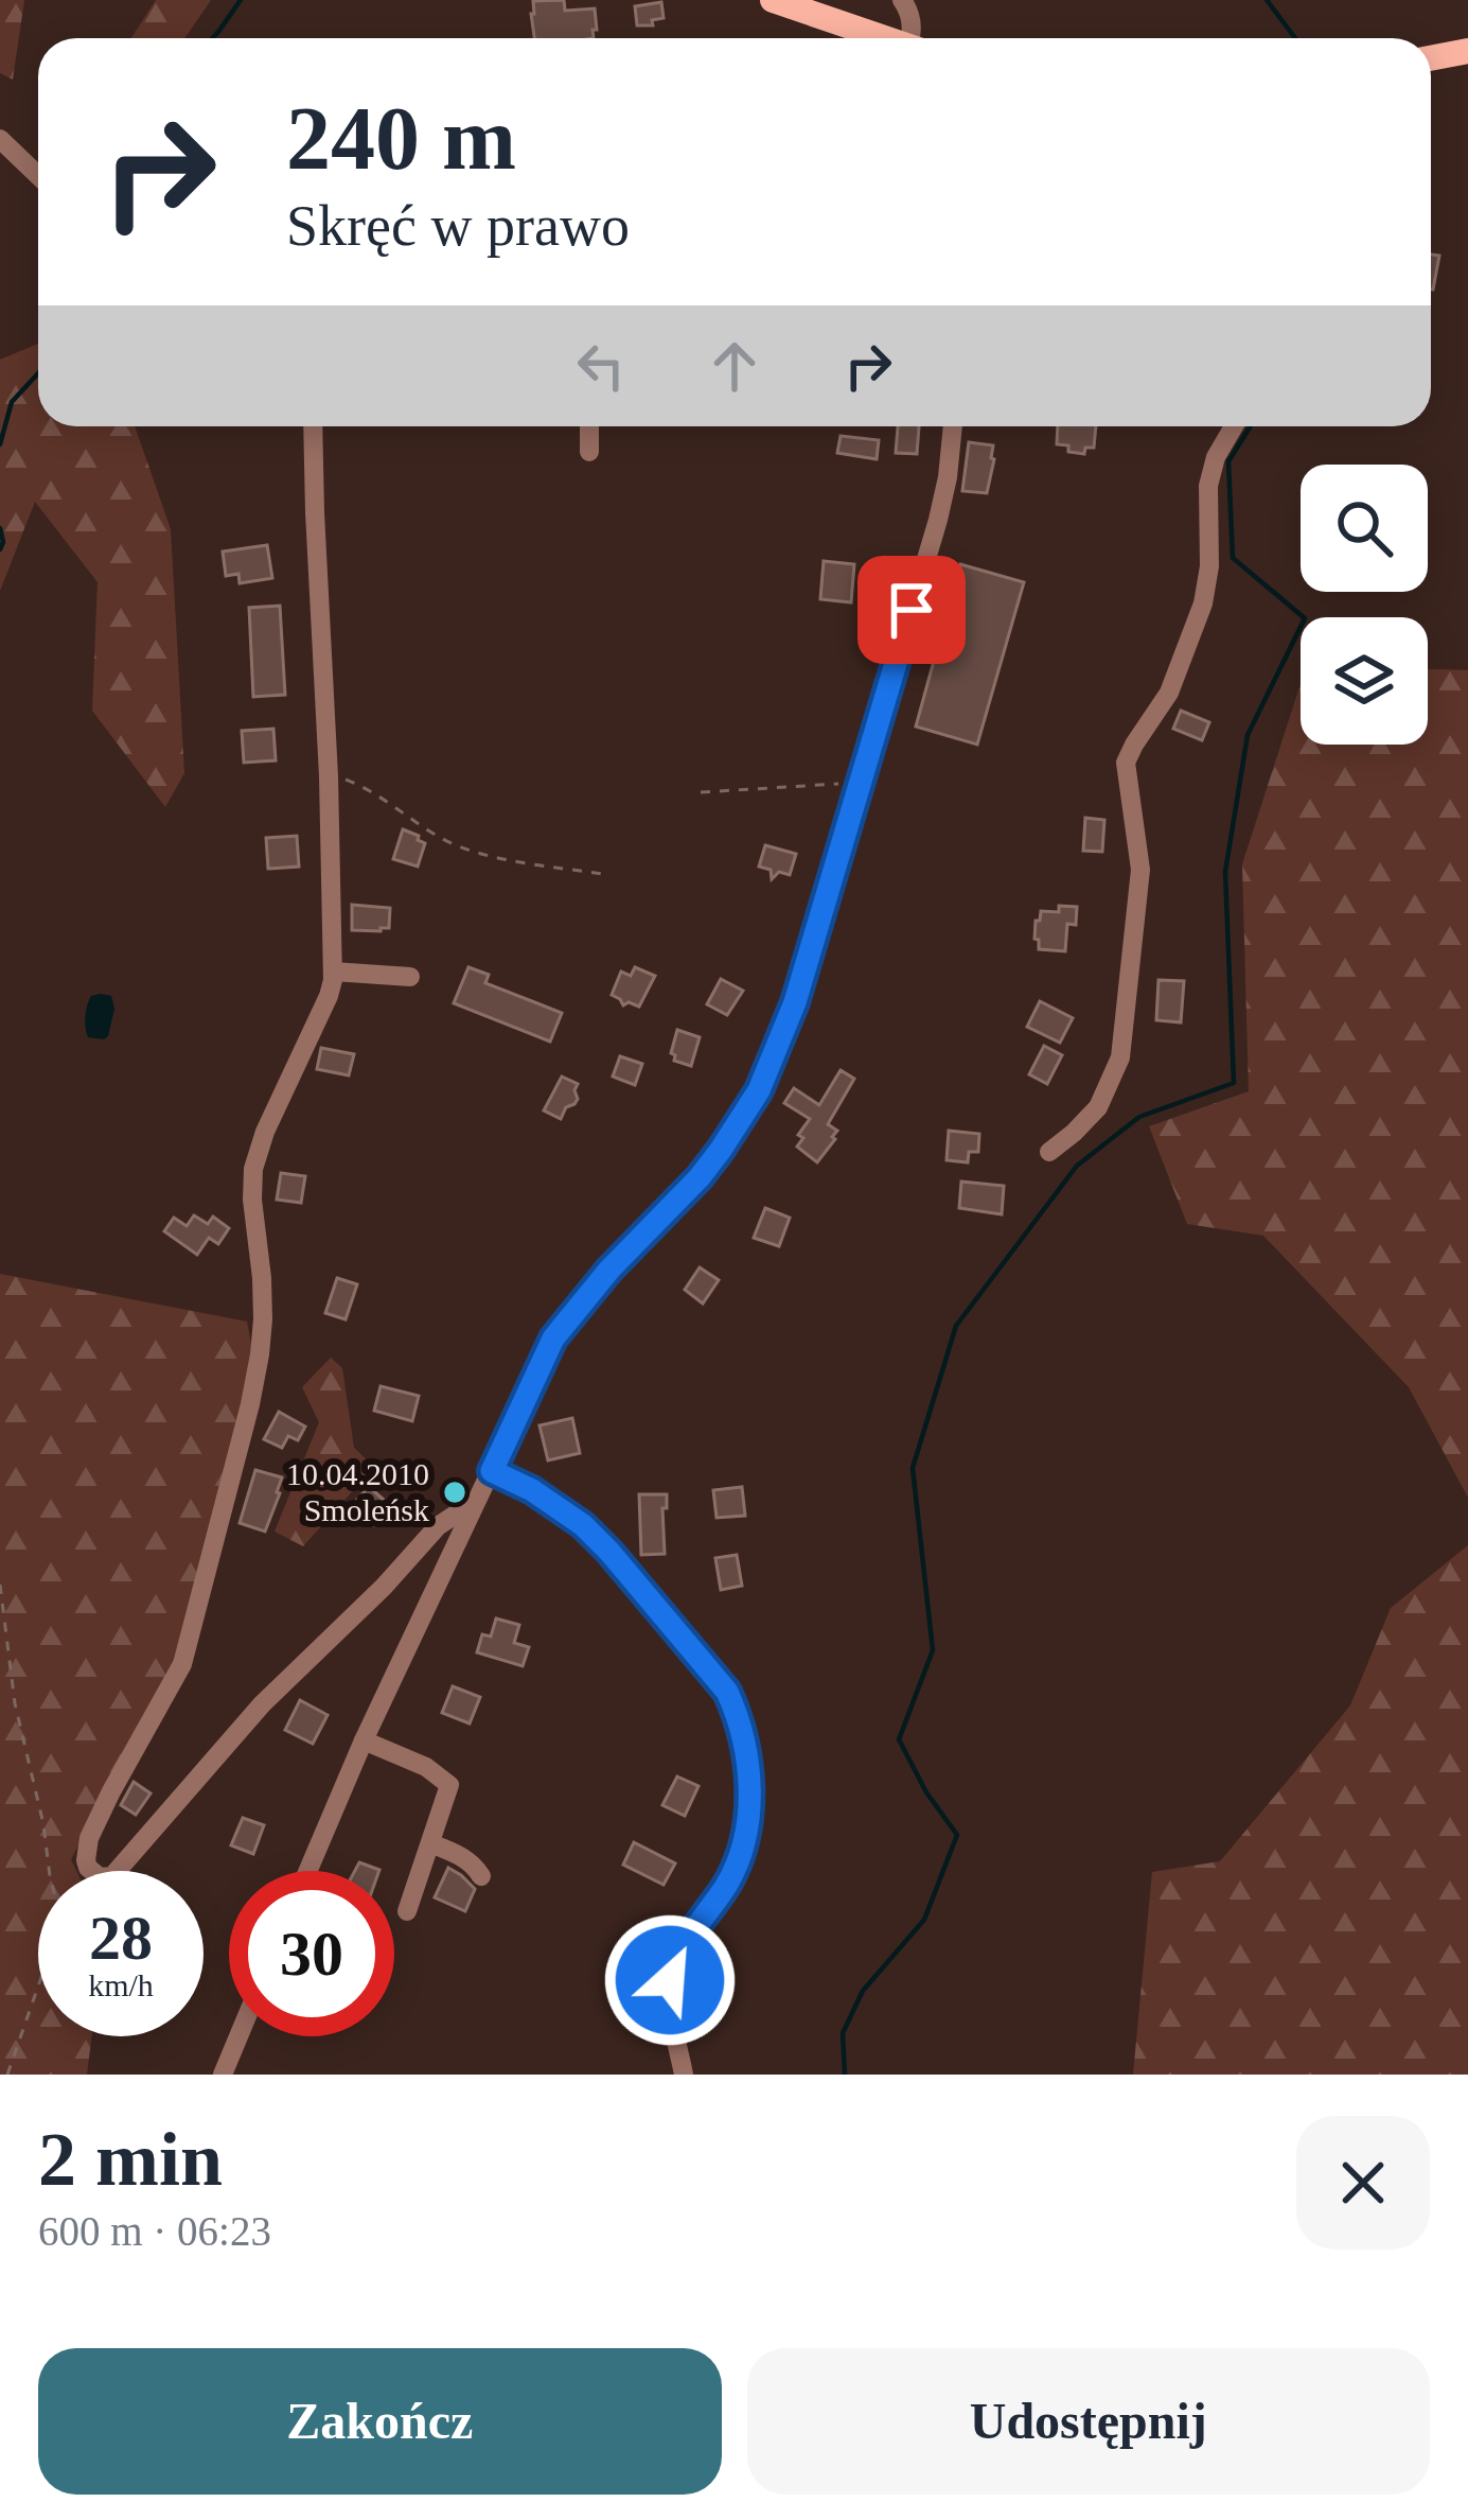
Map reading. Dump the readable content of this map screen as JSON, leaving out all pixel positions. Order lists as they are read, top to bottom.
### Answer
{
  "places": ["10.04.2010 Smoleńsk"],
  "page": {
    "turn": ["240 m", "Skręć w prawo"],
    "speed": "28 km/h",
    "limit": "30",
    "heading": ["2 min", "600 m · 06:23"],
    "buttons": ["Zakończ", "Udostępnij"]
  }
}
